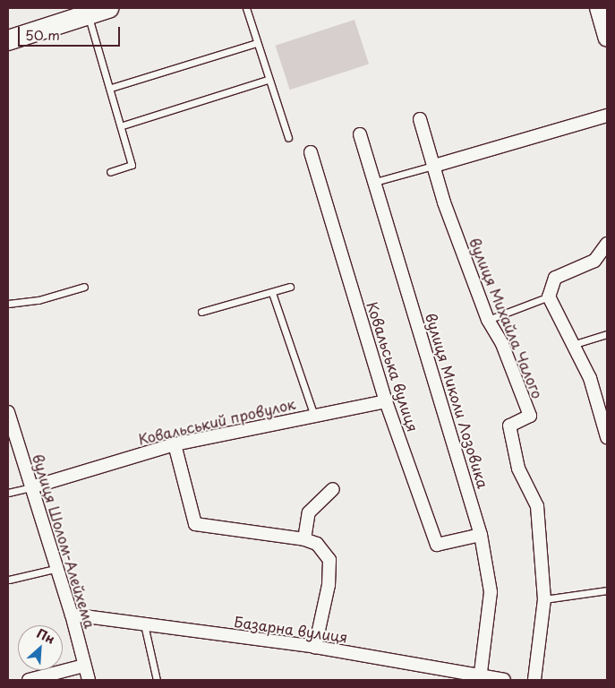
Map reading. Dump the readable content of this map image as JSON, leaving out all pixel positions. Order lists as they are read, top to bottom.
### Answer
{
  "streets": {
    "street": [
      "вулиця Михайла Чалого",
      "Ковальська вулиця",
      "вулиця Миколи Лозовика",
      "Ковальський провулок",
      "вулиця Шолом-Алейхема",
      "Базарна вулиця"
    ]
  },
  "crossings": [
    ["Ковальська вулиця", "вулиця Миколи Лозовика"],
    ["Ковальська вулиця", "Ковальський провулок"],
    ["вулиця Миколи Лозовика", "Базарна вулиця"],
    ["Ковальський провулок", "вулиця Шолом-Алейхема"],
    ["вулиця Шолом-Алейхема", "Базарна вулиця"]
  ],
  "scale_bar": "50 m",
  "north": "top right"
}
